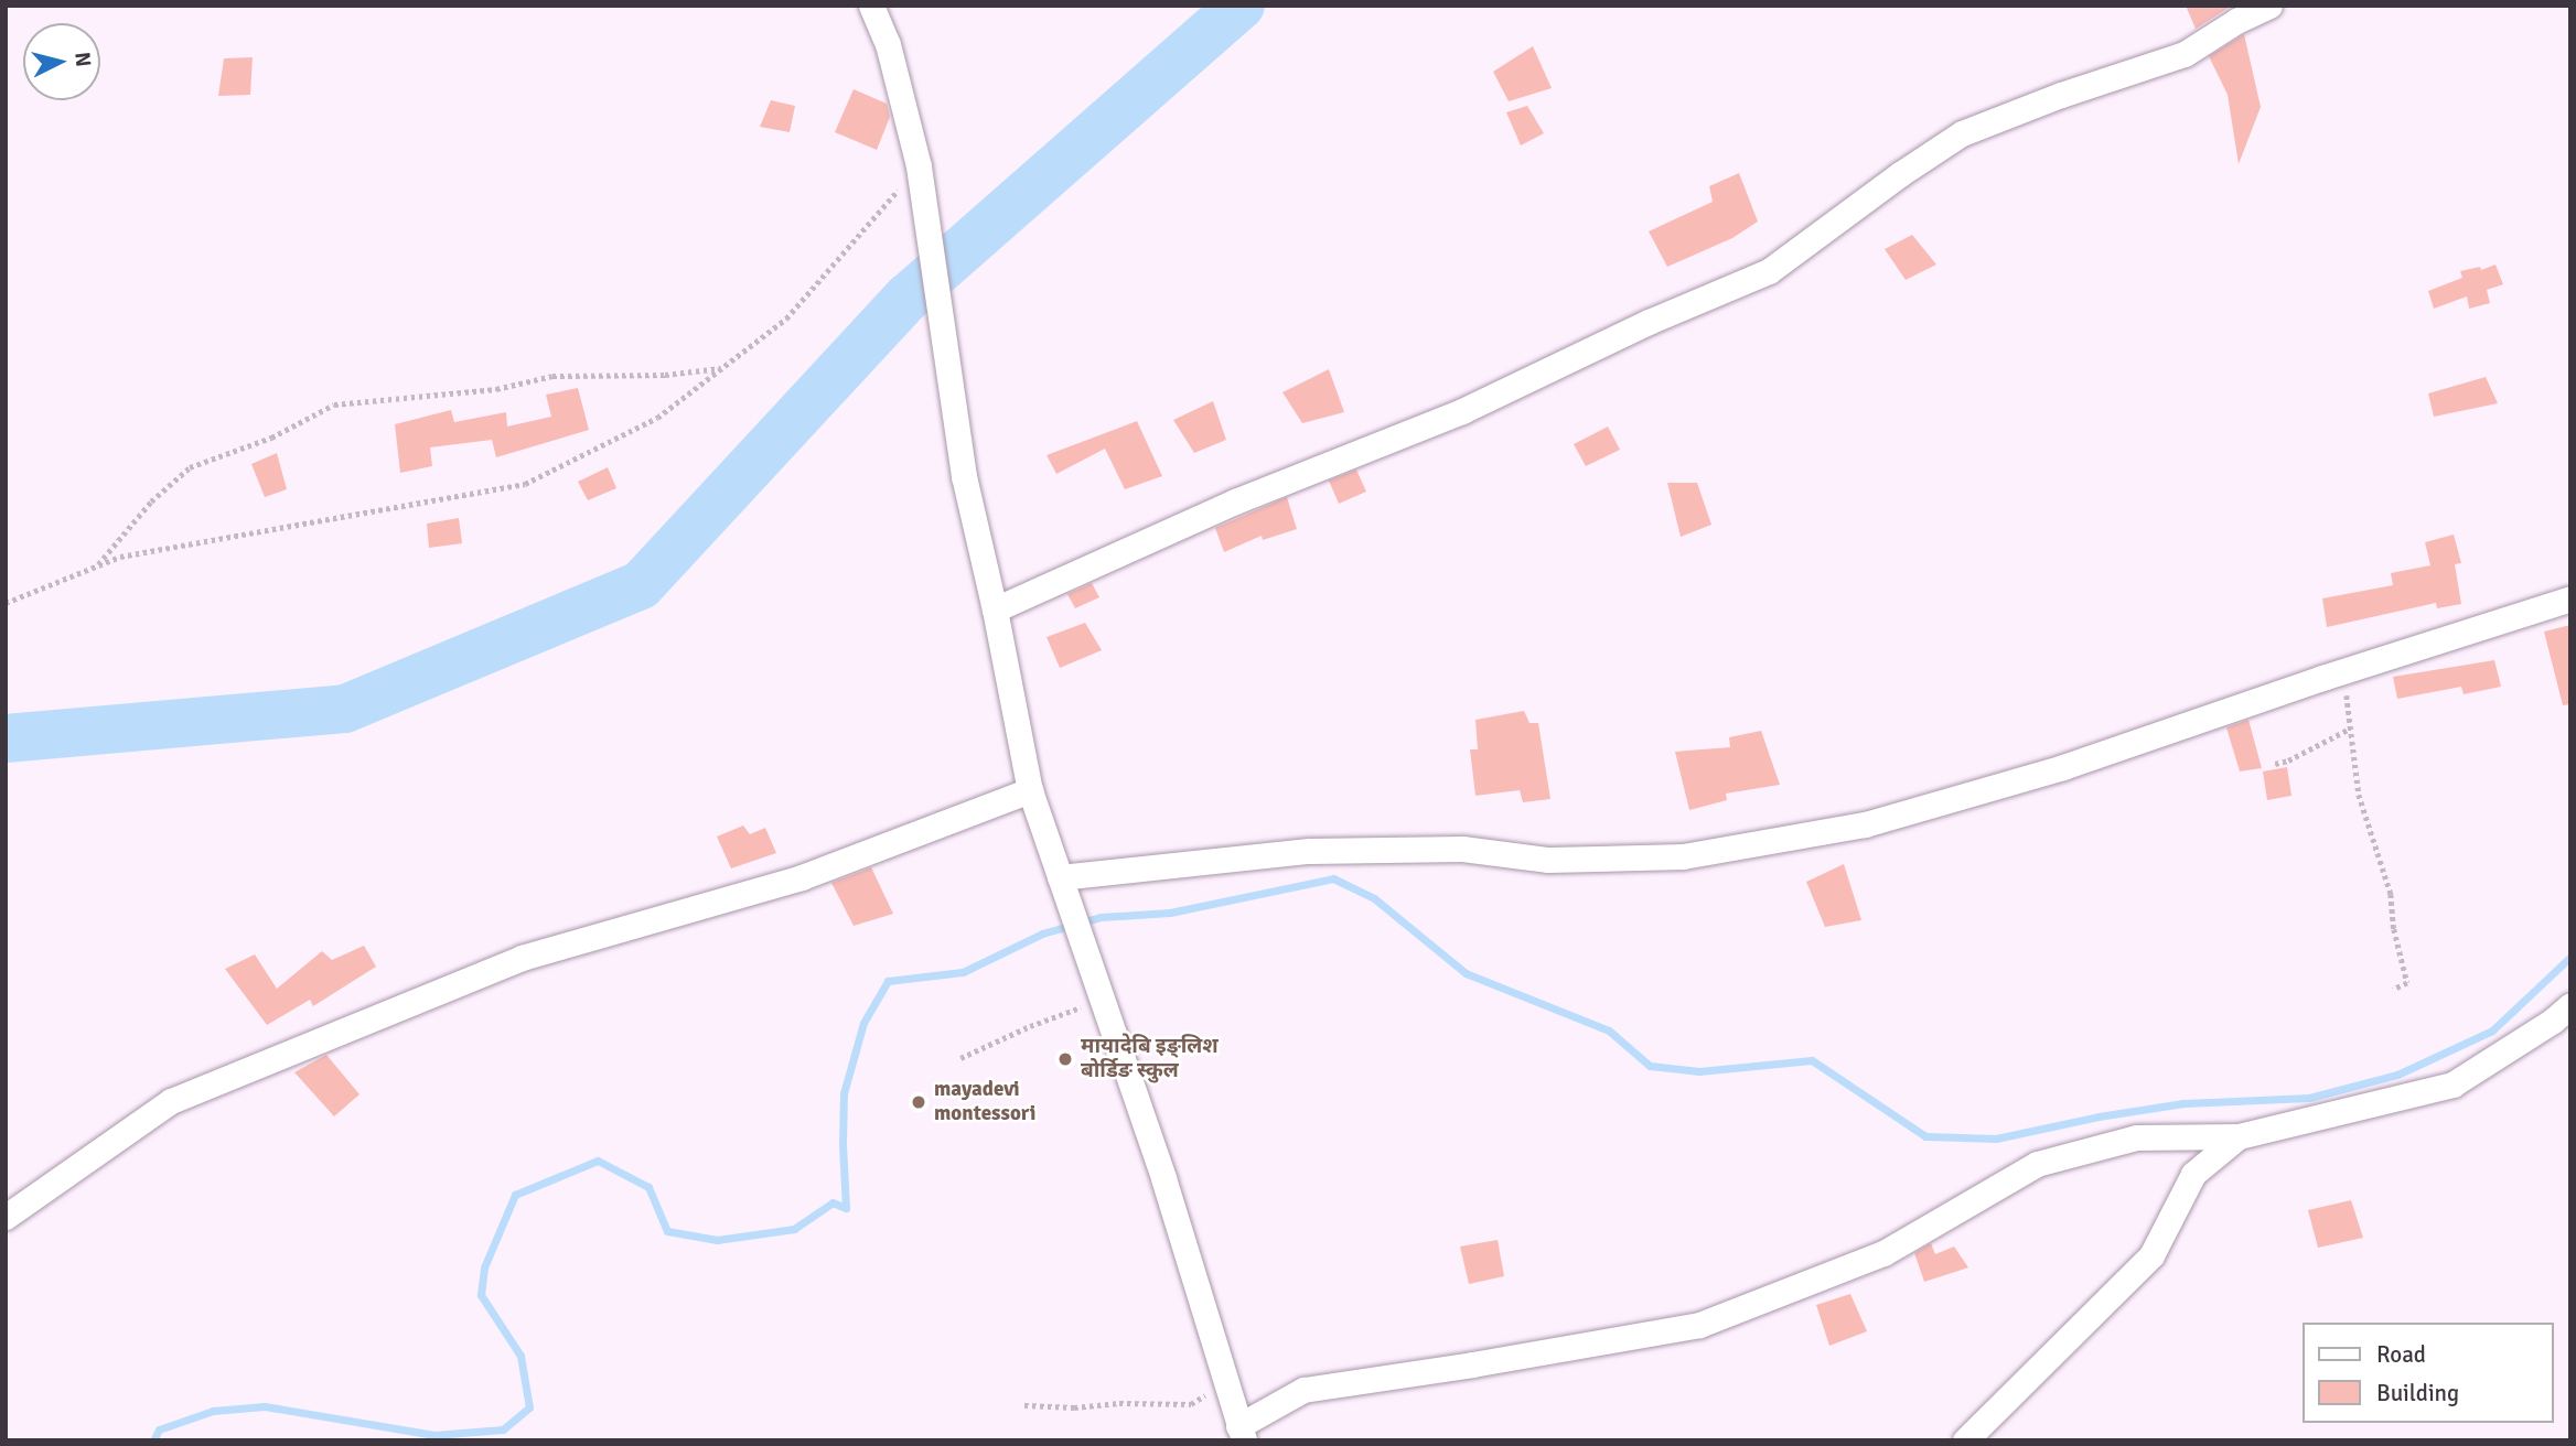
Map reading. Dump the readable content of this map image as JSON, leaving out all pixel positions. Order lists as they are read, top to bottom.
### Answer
{
  "places": ["मायादेबि इङ्लिश बोर्डिङ स्कुल", "mayadevi montessori"],
  "legend": ["Road", "Building"],
  "north": "right"
}
